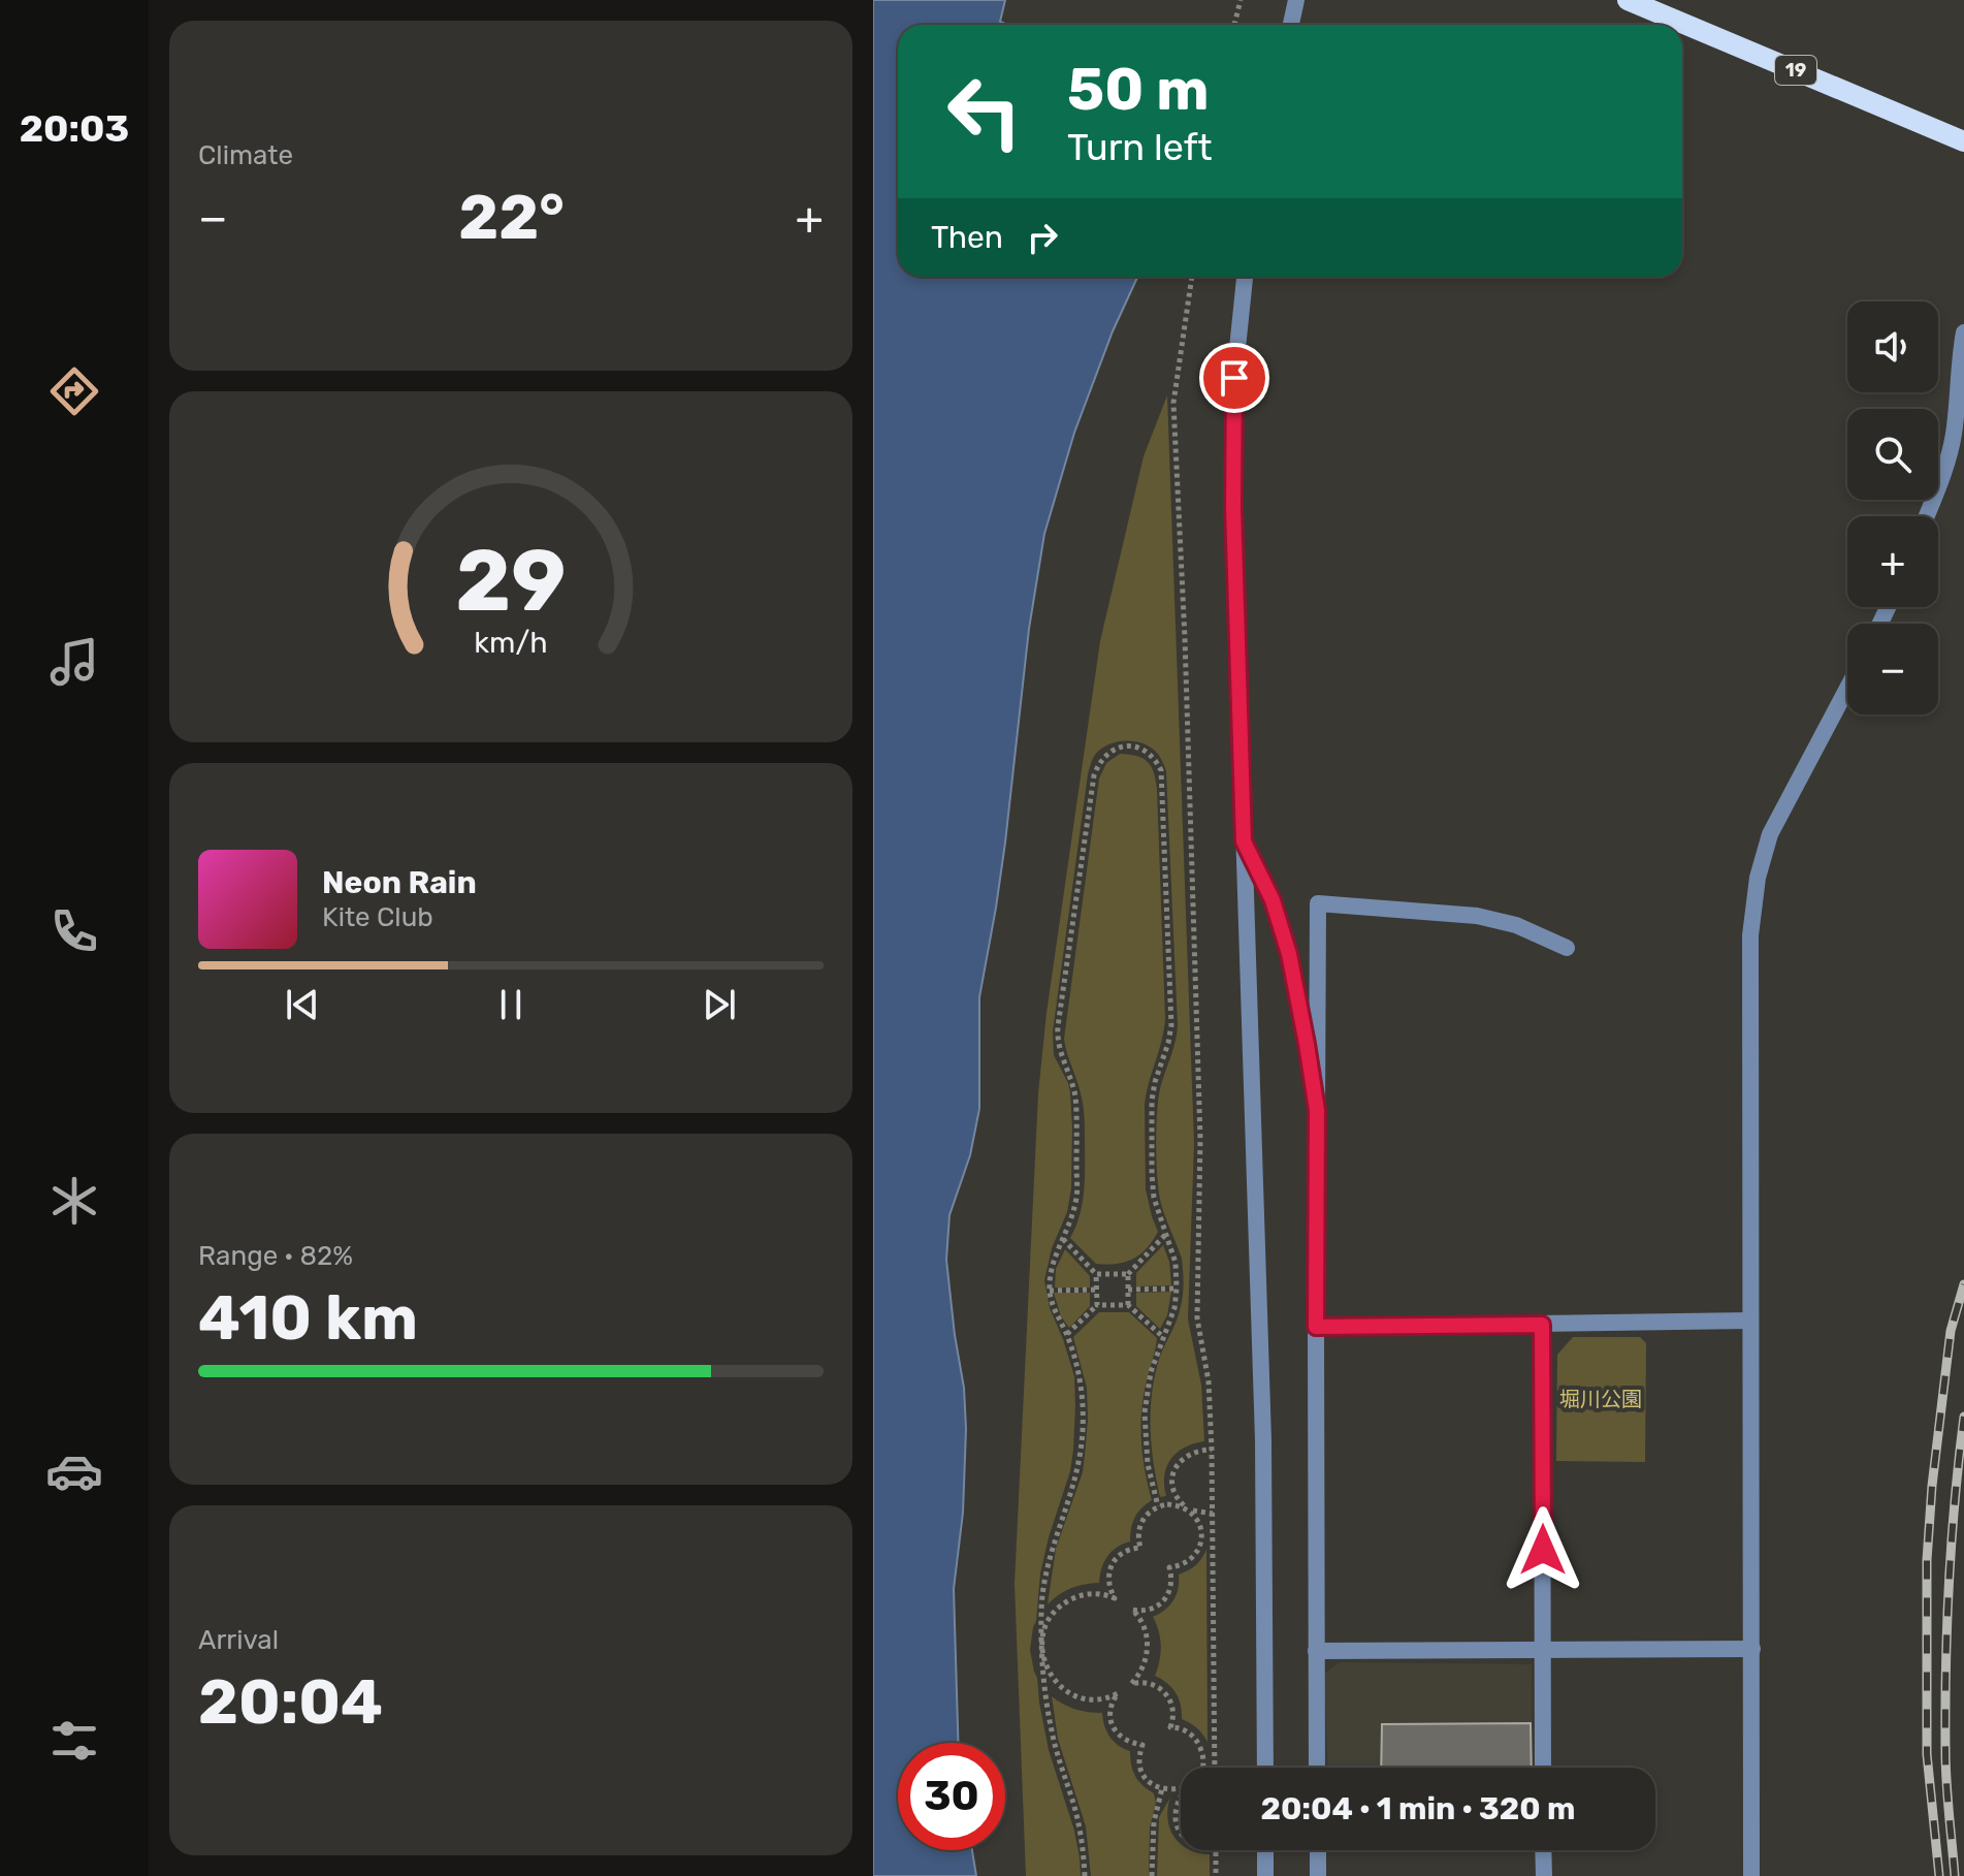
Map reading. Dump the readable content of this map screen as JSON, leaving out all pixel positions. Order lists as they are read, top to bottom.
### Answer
{
  "streets": {
    "main road": ["19"]
  },
  "parks": ["堀川公園"],
  "page": {
    "tabs": "20:03",
    "tile": [
      "Climate",
      ["Range · 82%", "410 km"],
      ["Arrival", "20:04"]
    ],
    "turn": ["50 m", "Turn left"],
    "heat": ["−", "22°", "+"],
    "then": "Then",
    "map_buttons": ["+", "−"],
    "song": ["Neon Rain", "Kite Club"],
    "limit": "30",
    "trip": "20:04 · 1 min · 320 m",
    "gauge": ["29", "km/h"]
  }
}
